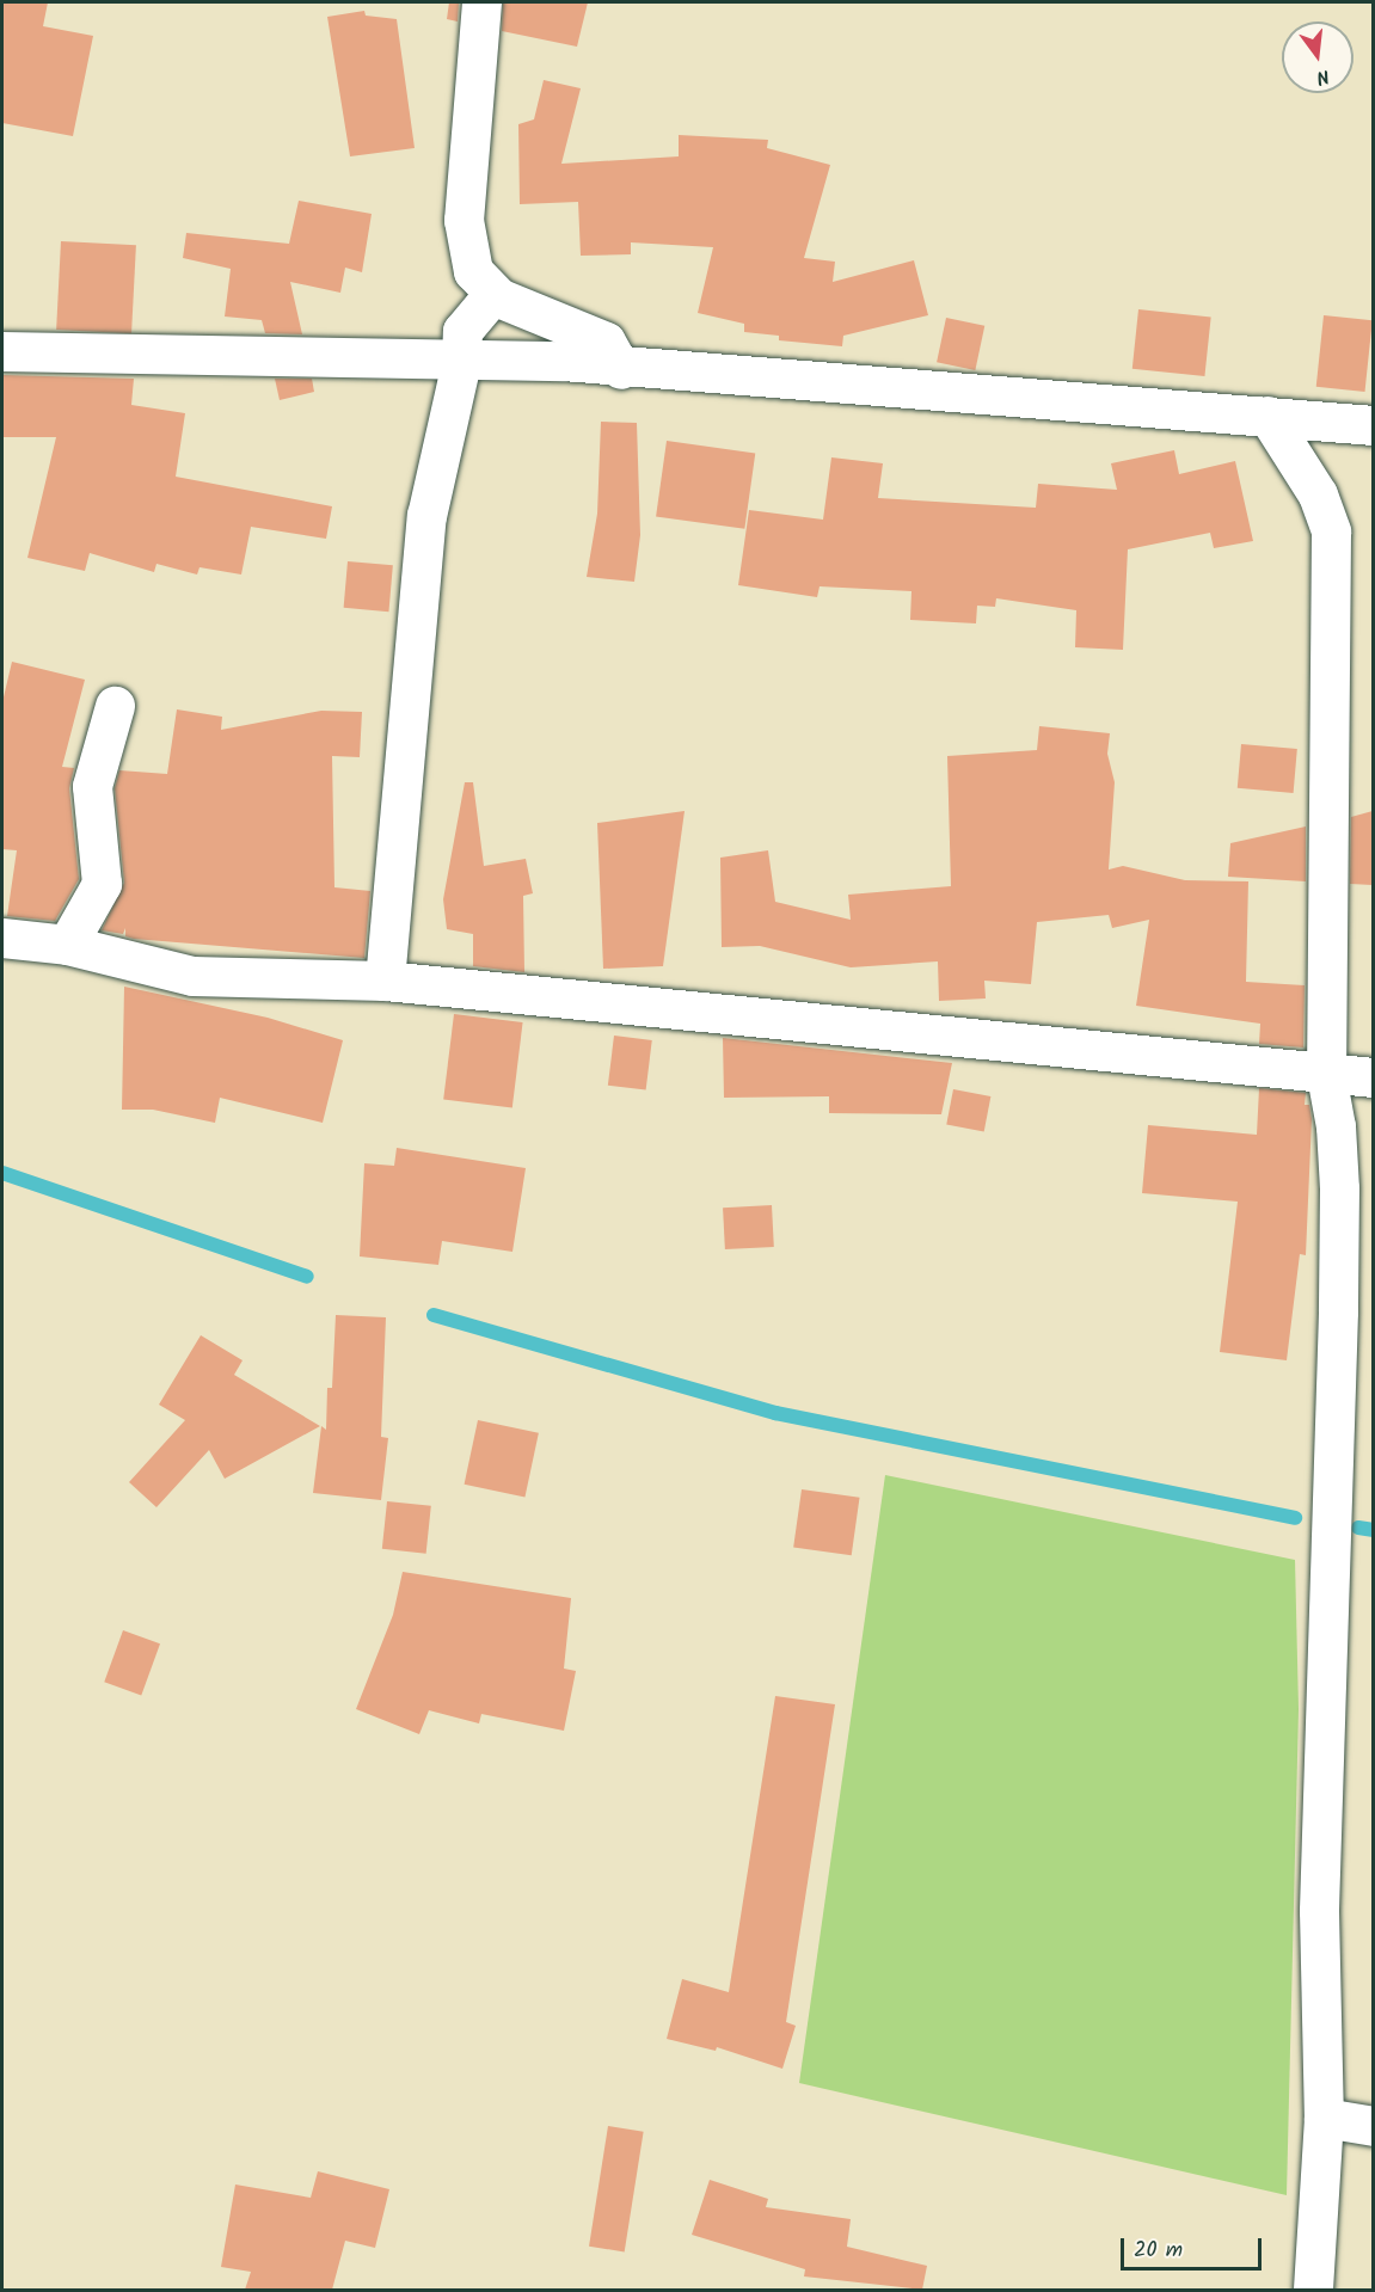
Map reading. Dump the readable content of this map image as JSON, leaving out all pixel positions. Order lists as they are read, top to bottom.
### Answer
{
  "scale_bar": "20 m",
  "north": "bottom"
}
